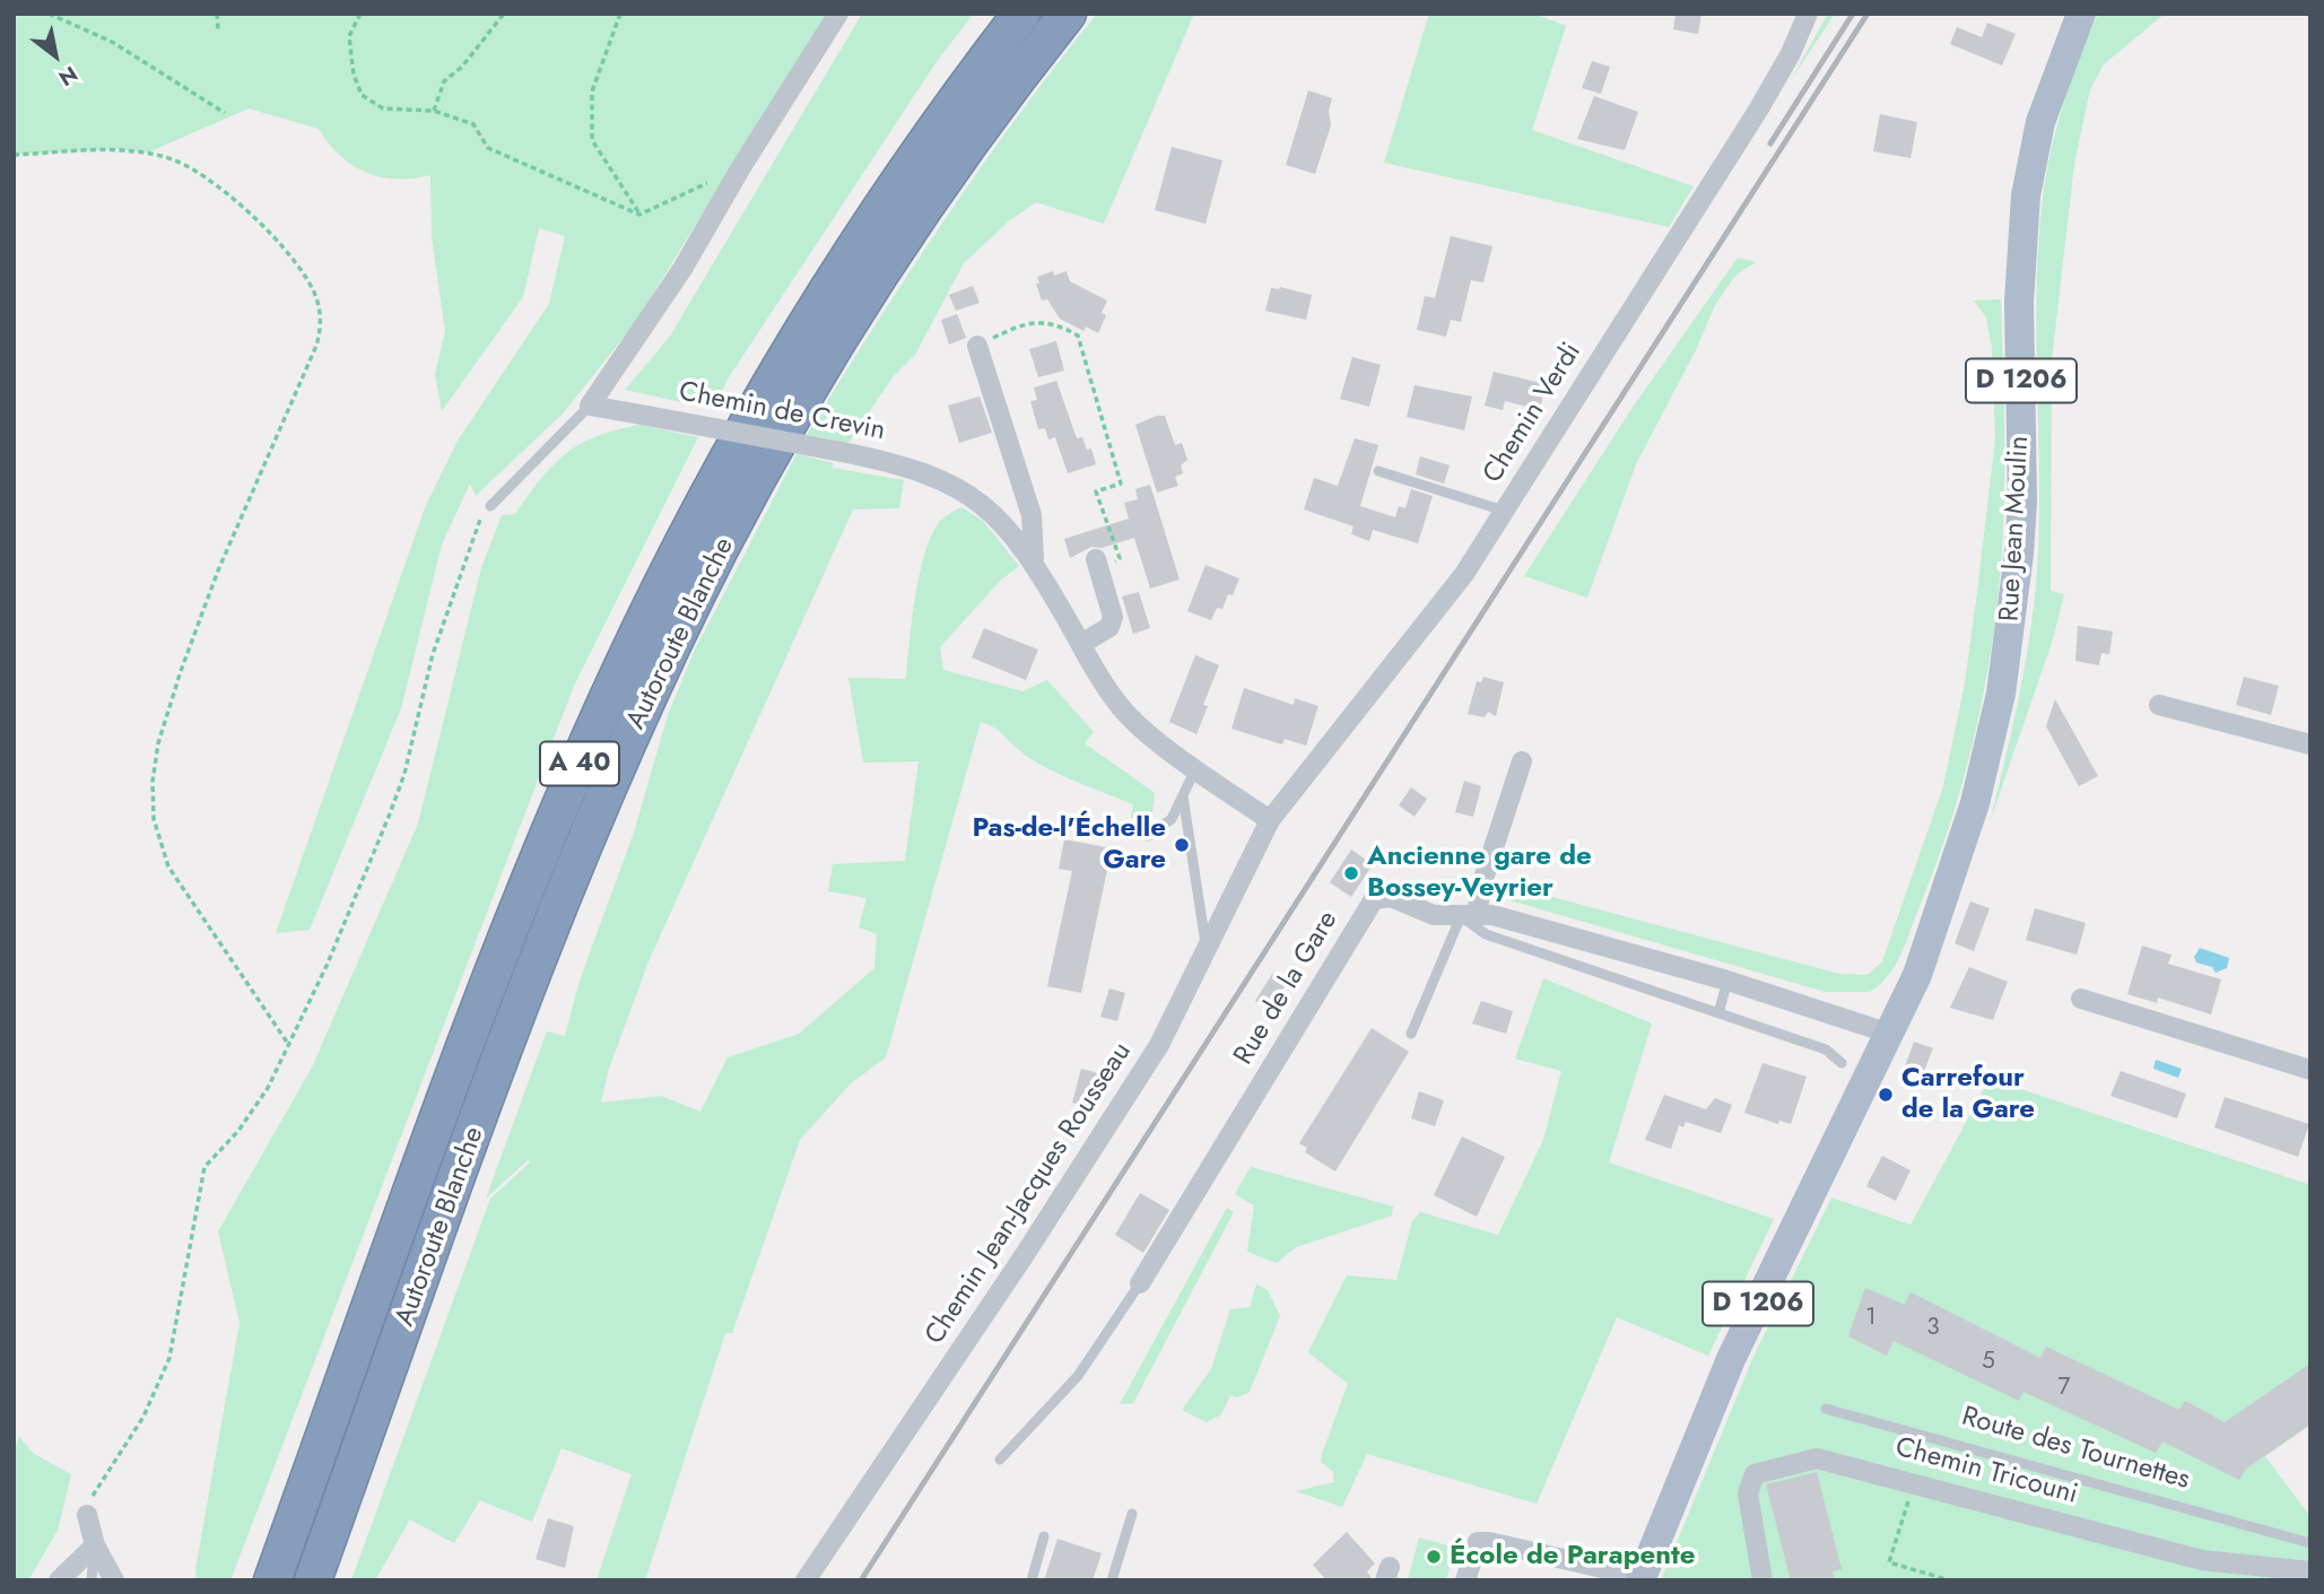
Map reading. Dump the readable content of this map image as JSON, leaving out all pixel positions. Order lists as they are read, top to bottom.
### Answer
{
  "streets": {
    "highway": ["Autoroute Blanche", "A 40"],
    "main road": ["D 1206", "Rue Jean Moulin"],
    "street": [
      "Chemin de Crevin",
      "Chemin Verdi",
      "Rue de la Gare",
      "Chemin Jean-Jacques Rousseau",
      "Chemin Tricouni"
    ],
    "lane": ["Route des Tournettes"]
  },
  "crossings": [
    ["D 1206", "Rue Jean Moulin"],
    ["D 1206", "Rue de la Gare"],
    ["Chemin de Crevin", "Chemin Verdi"],
    ["Chemin de Crevin", "Chemin Jean-Jacques Rousseau"],
    ["Chemin Verdi", "Chemin Jean-Jacques Rousseau"],
    ["Rue Jean Moulin", "Rue de la Gare"]
  ],
  "places": [
    "Pas-de-l'Échelle Gare",
    "Ancienne gare de Bossey-Veyrier",
    "Carrefour de la Gare",
    "École de Parapente"
  ],
  "house_numbers": [
    "1",
    "3",
    "5",
    "7"
  ],
  "north": "bottom right"
}
